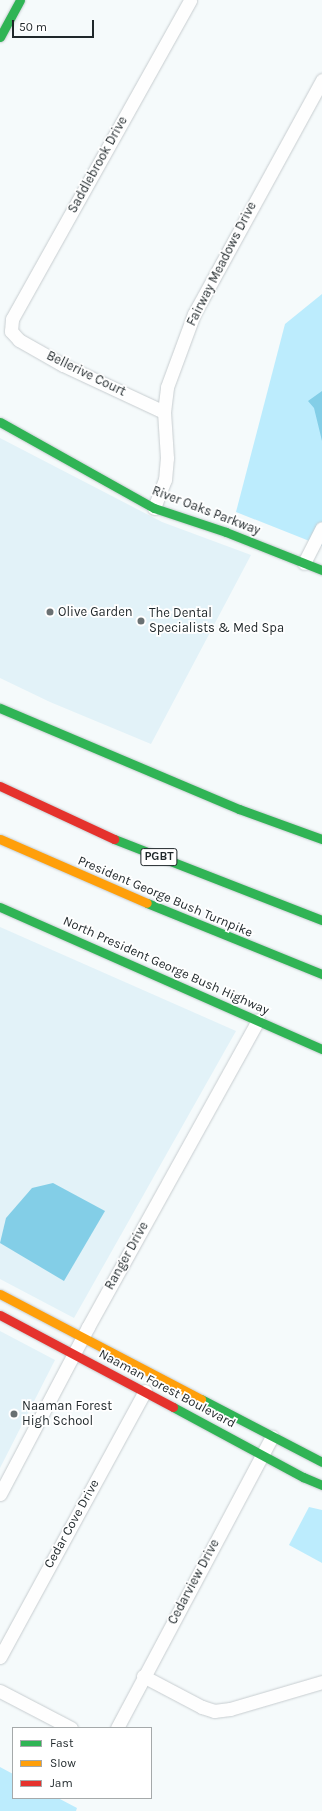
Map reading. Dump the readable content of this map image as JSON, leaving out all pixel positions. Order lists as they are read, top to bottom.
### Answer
{
  "streets": {
    "main road": [
      "River Oaks Parkway",
      "PGBT",
      "President George Bush Turnpike",
      "North President George Bush Highway",
      "Naaman Forest Boulevard"
    ],
    "street": [
      "Saddlebrook Drive",
      "Fairway Meadows Drive",
      "Bellerive Court",
      "Ranger Drive",
      "Cedar Cove Drive",
      "Cedarview Drive"
    ]
  },
  "crossings": [
    ["Saddlebrook Drive", "Bellerive Court"],
    ["Fairway Meadows Drive", "Bellerive Court"],
    ["Fairway Meadows Drive", "River Oaks Parkway"],
    ["North President George Bush Highway", "Ranger Drive"],
    ["Ranger Drive", "Naaman Forest Boulevard"],
    ["Naaman Forest Boulevard", "Cedar Cove Drive"],
    ["Naaman Forest Boulevard", "Cedarview Drive"]
  ],
  "places": ["Olive Garden", "The Dental Specialists & Med Spa", "Naaman Forest High School"],
  "legend": ["Fast", "Slow", "Jam"],
  "scale_bar": "50 m"
}
